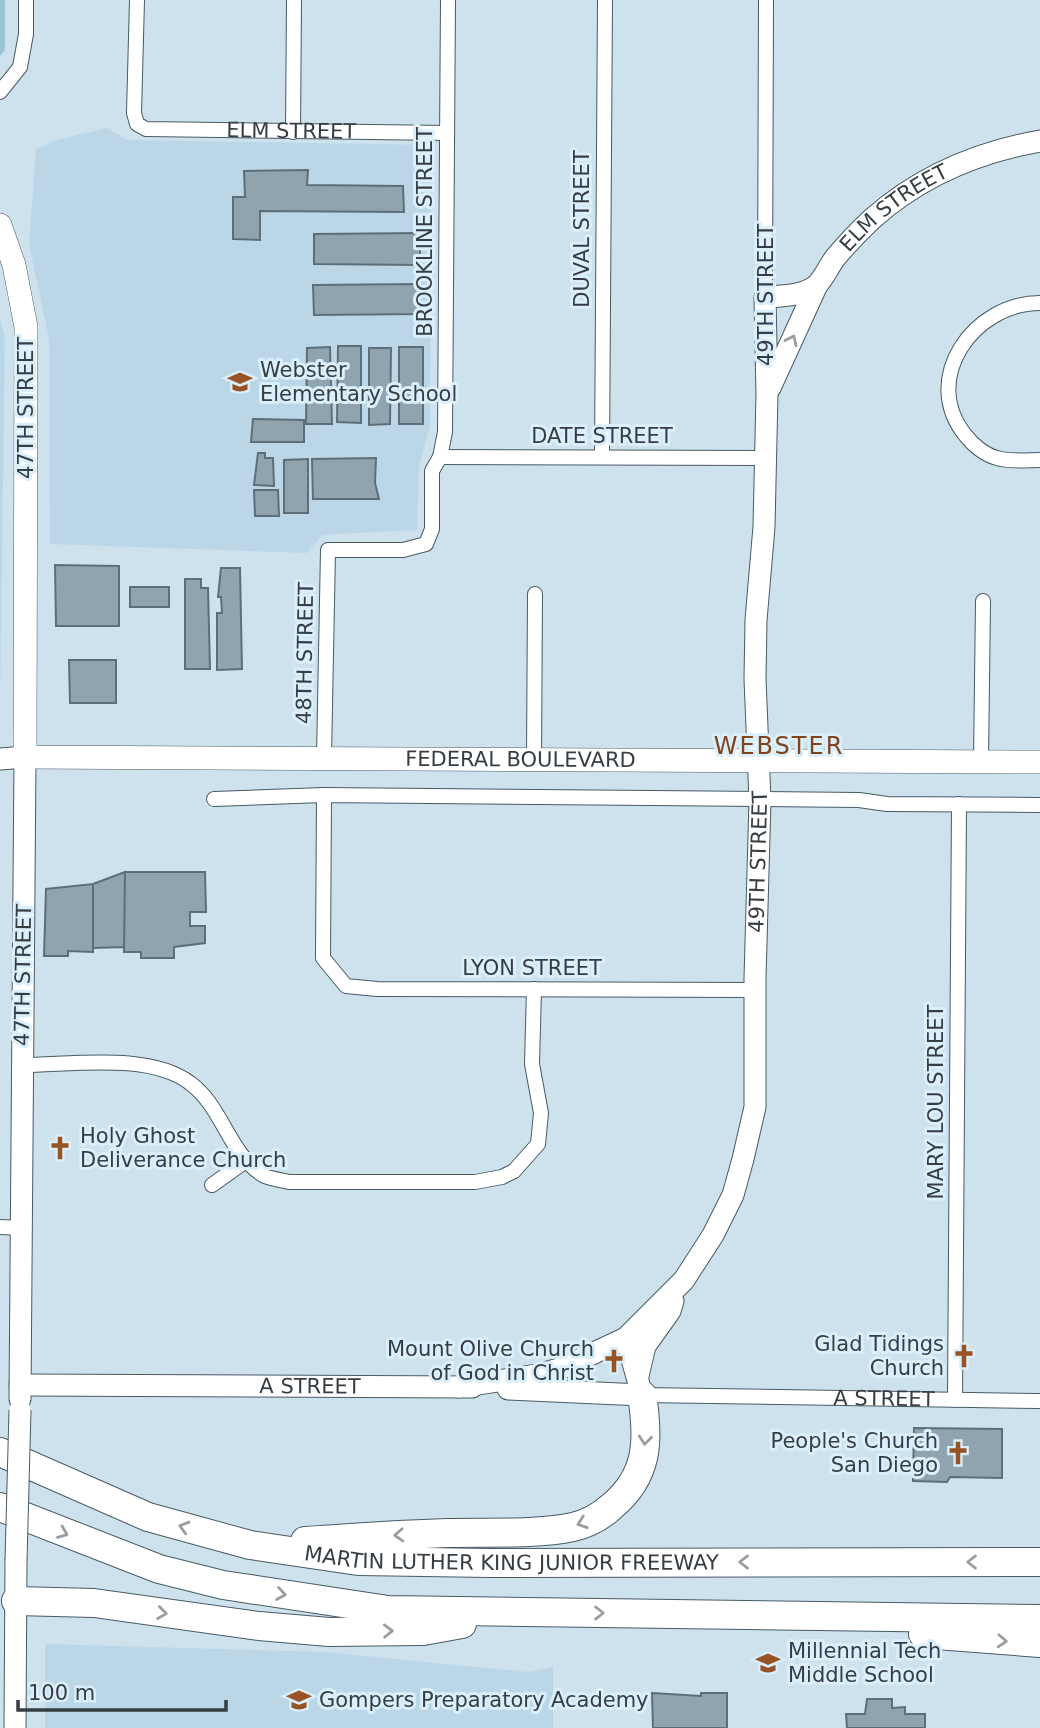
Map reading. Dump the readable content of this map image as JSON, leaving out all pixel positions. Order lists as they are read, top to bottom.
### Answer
{
  "streets": {
    "highway": ["MARTIN LUTHER KING JUNIOR FREEWAY"],
    "main road": ["47TH STREET", "FEDERAL BOULEVARD"],
    "street": [
      "ELM STREET",
      "DUVAL STREET",
      "BROOKLINE STREET",
      "49TH STREET",
      "DATE STREET",
      "48TH STREET",
      "LYON STREET",
      "MARY LOU STREET",
      "A STREET"
    ]
  },
  "crossings": [
    ["ELM STREET", "BROOKLINE STREET"],
    ["ELM STREET", "49TH STREET"],
    ["DUVAL STREET", "DATE STREET"],
    ["BROOKLINE STREET", "DATE STREET"],
    ["BROOKLINE STREET", "48TH STREET"],
    ["49TH STREET", "DATE STREET"],
    ["49TH STREET", "FEDERAL BOULEVARD"],
    ["49TH STREET", "LYON STREET"],
    ["49TH STREET", "A STREET"],
    ["47TH STREET", "FEDERAL BOULEVARD"],
    ["47TH STREET", "A STREET"],
    ["48TH STREET", "FEDERAL BOULEVARD"],
    ["MARY LOU STREET", "A STREET"]
  ],
  "districts": ["WEBSTER"],
  "places": {
    "school or university": ["Webster Elementary School", "Millennial Tech Middle School", "Gompers Preparatory Academy"],
    "church": [
      "Holy Ghost Deliverance Church",
      "Glad Tidings Church",
      "Mount Olive Church of God in Christ",
      "People's Church San Diego"
    ]
  },
  "scale_bar": "100 m"
}
